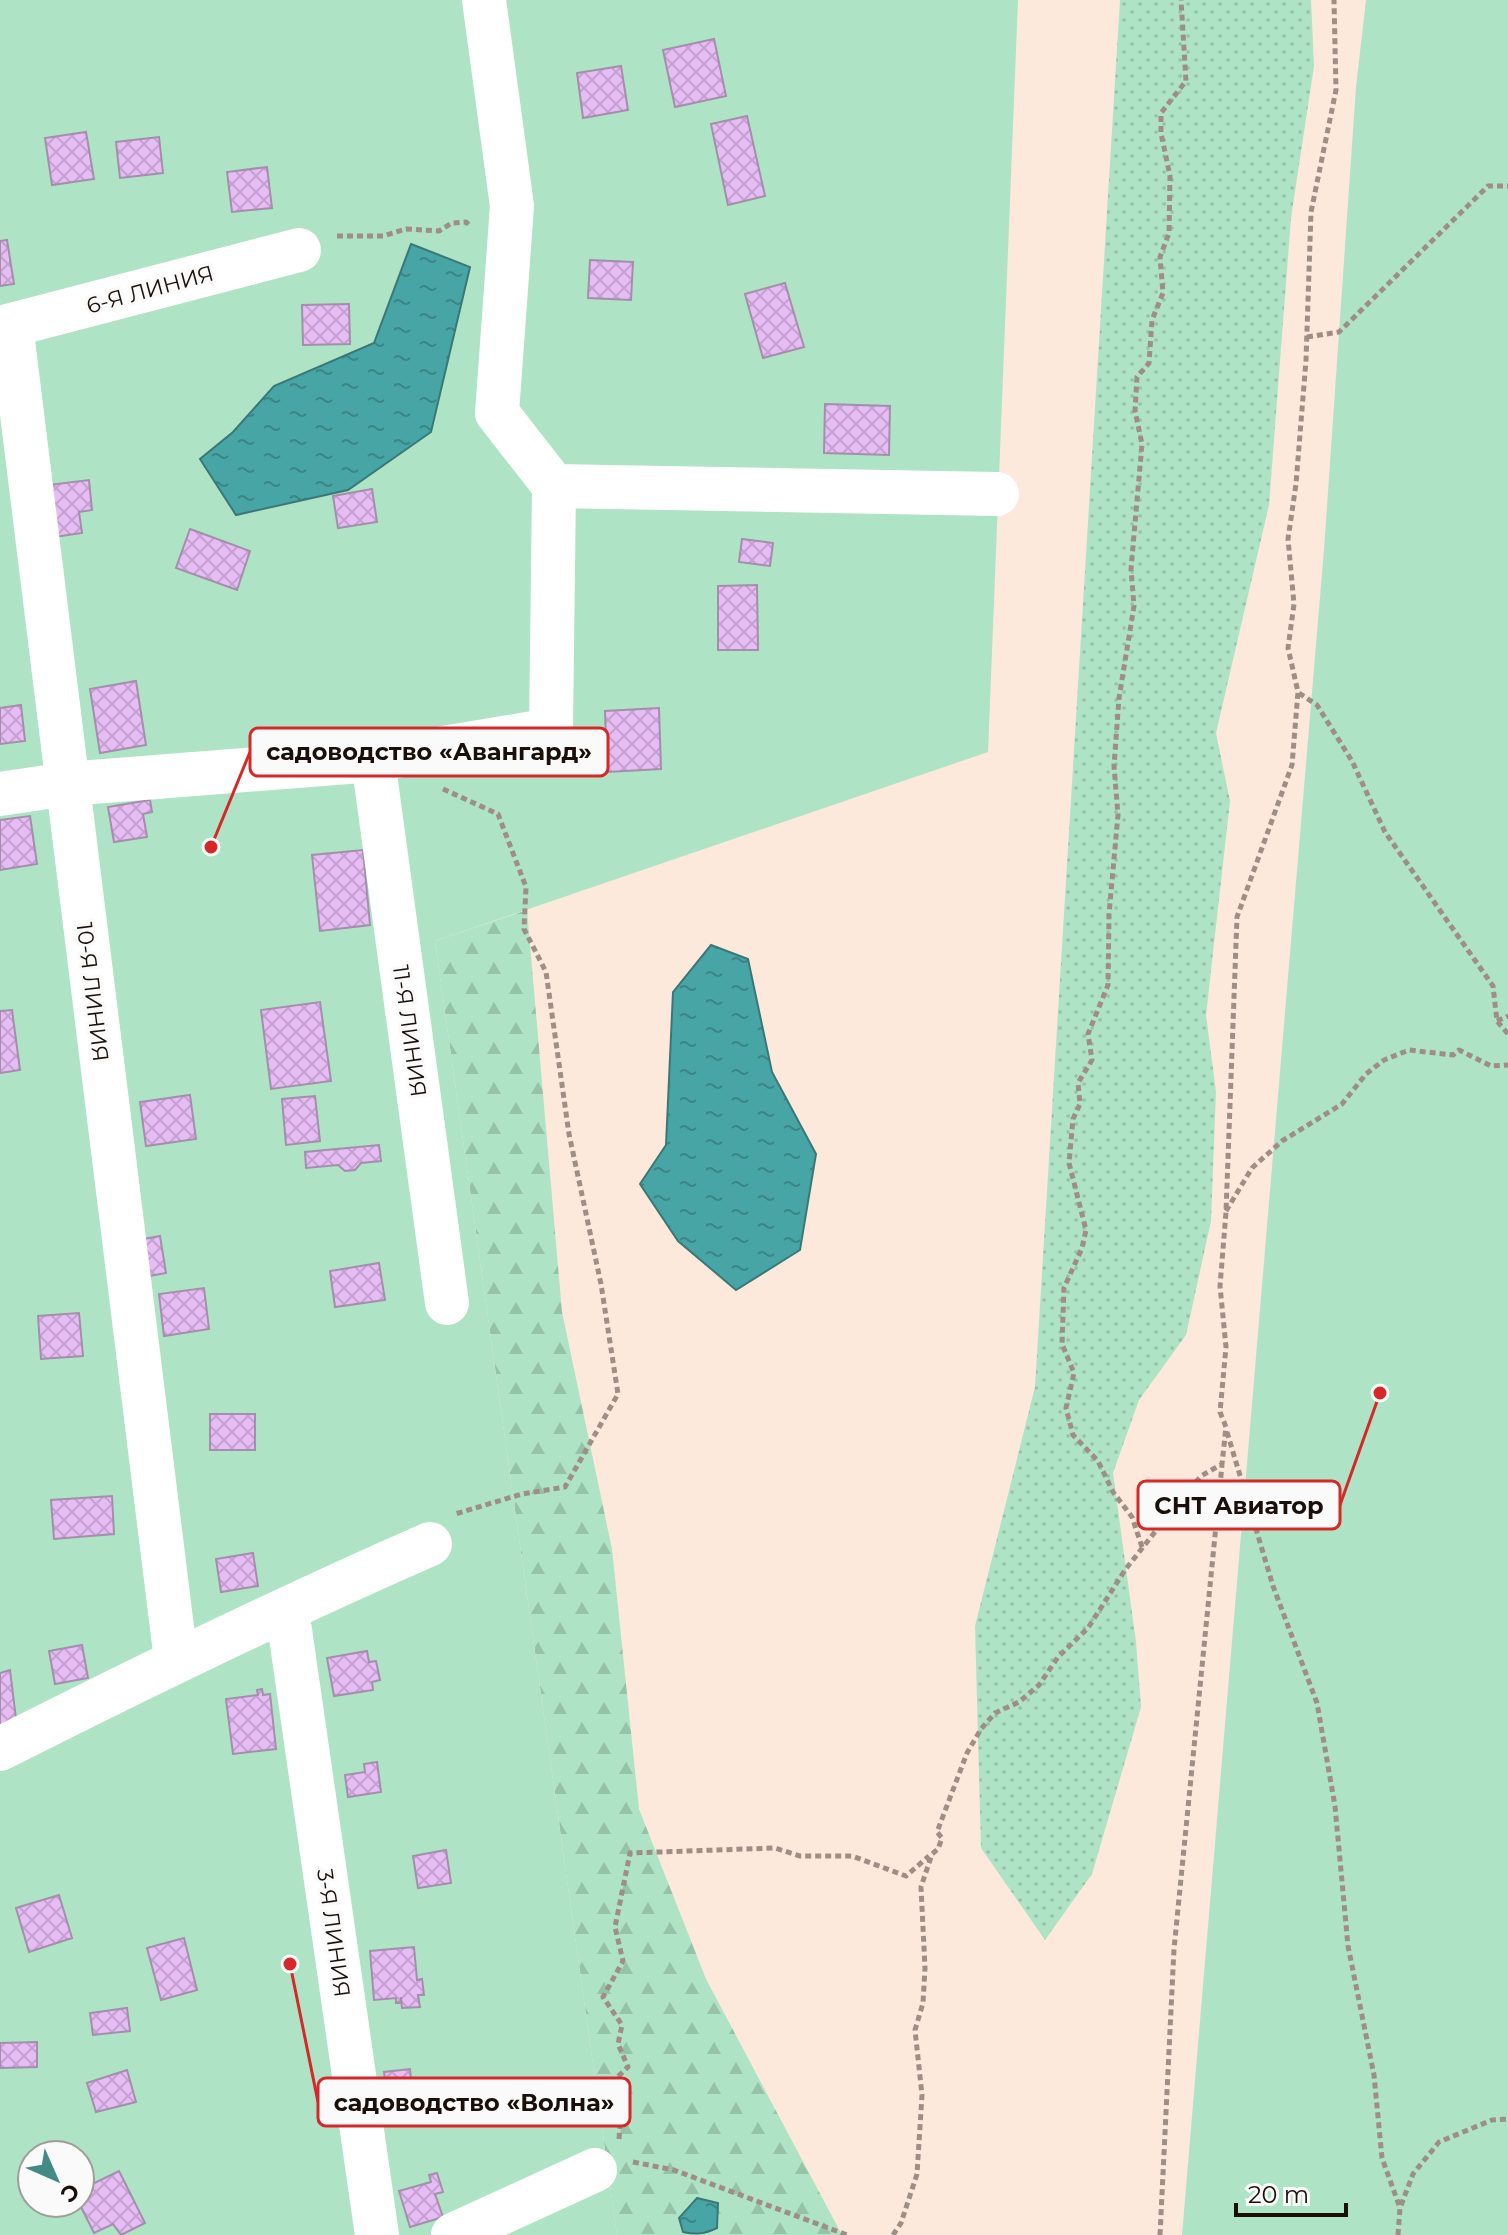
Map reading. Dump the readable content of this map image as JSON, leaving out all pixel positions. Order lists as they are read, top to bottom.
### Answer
{
  "streets": {
    "street": [
      "6-Я ЛИНИЯ",
      "10-Я ЛИНИЯ",
      "11-Я ЛИНИЯ",
      "3-Я ЛИНИЯ"
    ]
  },
  "crossings": [
    ["6-Я ЛИНИЯ", "10-Я ЛИНИЯ"]
  ],
  "places": ["садоводство «Авангард»", "СНТ Авиатор", "садоводство «Волна»"],
  "scale_bar": "20 m",
  "north": "bottom right"
}
